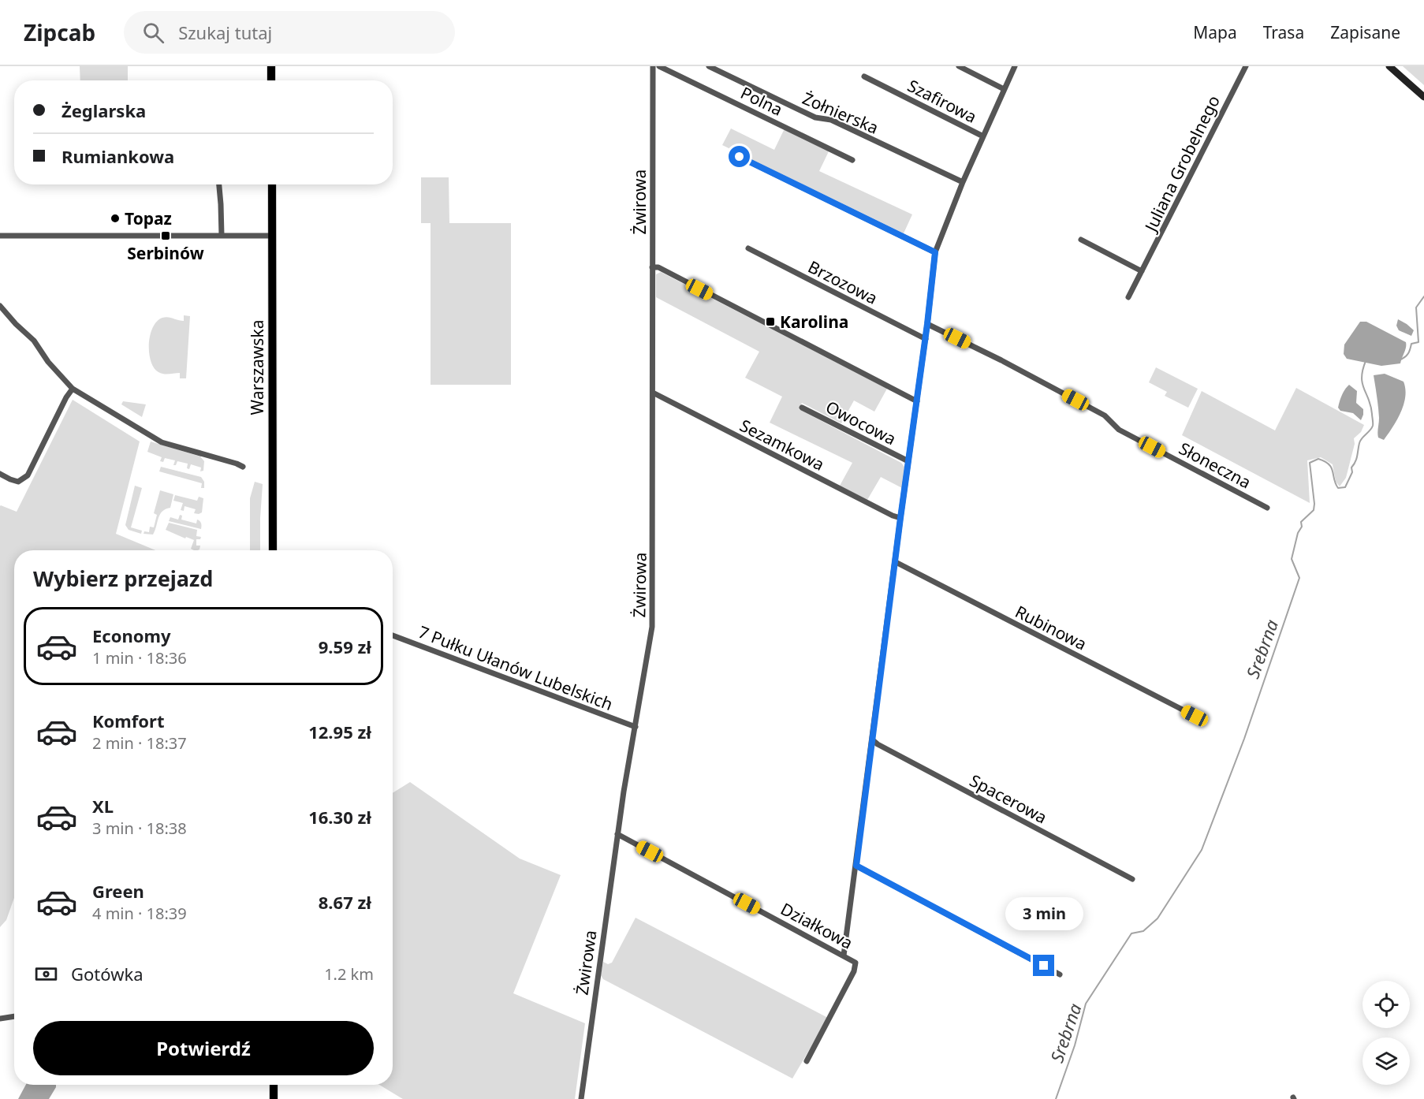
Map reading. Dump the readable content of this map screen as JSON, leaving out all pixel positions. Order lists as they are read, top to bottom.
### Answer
{
  "streets": {
    "main road": ["Warszawska"],
    "street": [
      "Polna",
      "Szafirowa",
      "Żołnierska",
      "Juliana Grobelnego",
      "Żwirowa",
      "Brzozowa",
      "Owocowa",
      "Sezamkowa",
      "Słoneczna",
      "Rubinowa",
      "7 Pułku Ułanów Lubelskich",
      "Spacerowa",
      "Działkowa"
    ]
  },
  "crossings": [
    ["Żwirowa", "Sezamkowa"],
    ["Żwirowa", "7 Pułku Ułanów Lubelskich"],
    ["Żwirowa", "Działkowa"]
  ],
  "water": ["Srebrna"],
  "places": {
    "other": ["Topaz"],
    "transit": ["Serbinów", "Karolina"]
  },
  "page": {
    "header": "Zipcab",
    "search": "Szukaj tutaj",
    "nav": ["Mapa", "Trasa", "Zapisane"],
    "banner": ["Żeglarska", "Rumiankowa"],
    "heading": "Wybierz przejazd",
    "list": [
      {
        "name": "Economy",
        "note": "1 min · 18:36",
        "value": "9.59 zł"
      },
      {
        "name": "Komfort",
        "note": "2 min · 18:37",
        "value": "12.95 zł"
      },
      {
        "name": "XL",
        "note": "3 min · 18:38",
        "value": "16.30 zł"
      },
      {
        "name": "Green",
        "note": "4 min · 18:39",
        "value": "8.67 zł"
      }
    ],
    "bubble": "3 min",
    "pay": ["Gotówka", "1.2 km"],
    "buttons": "Potwierdź"
  }
}
